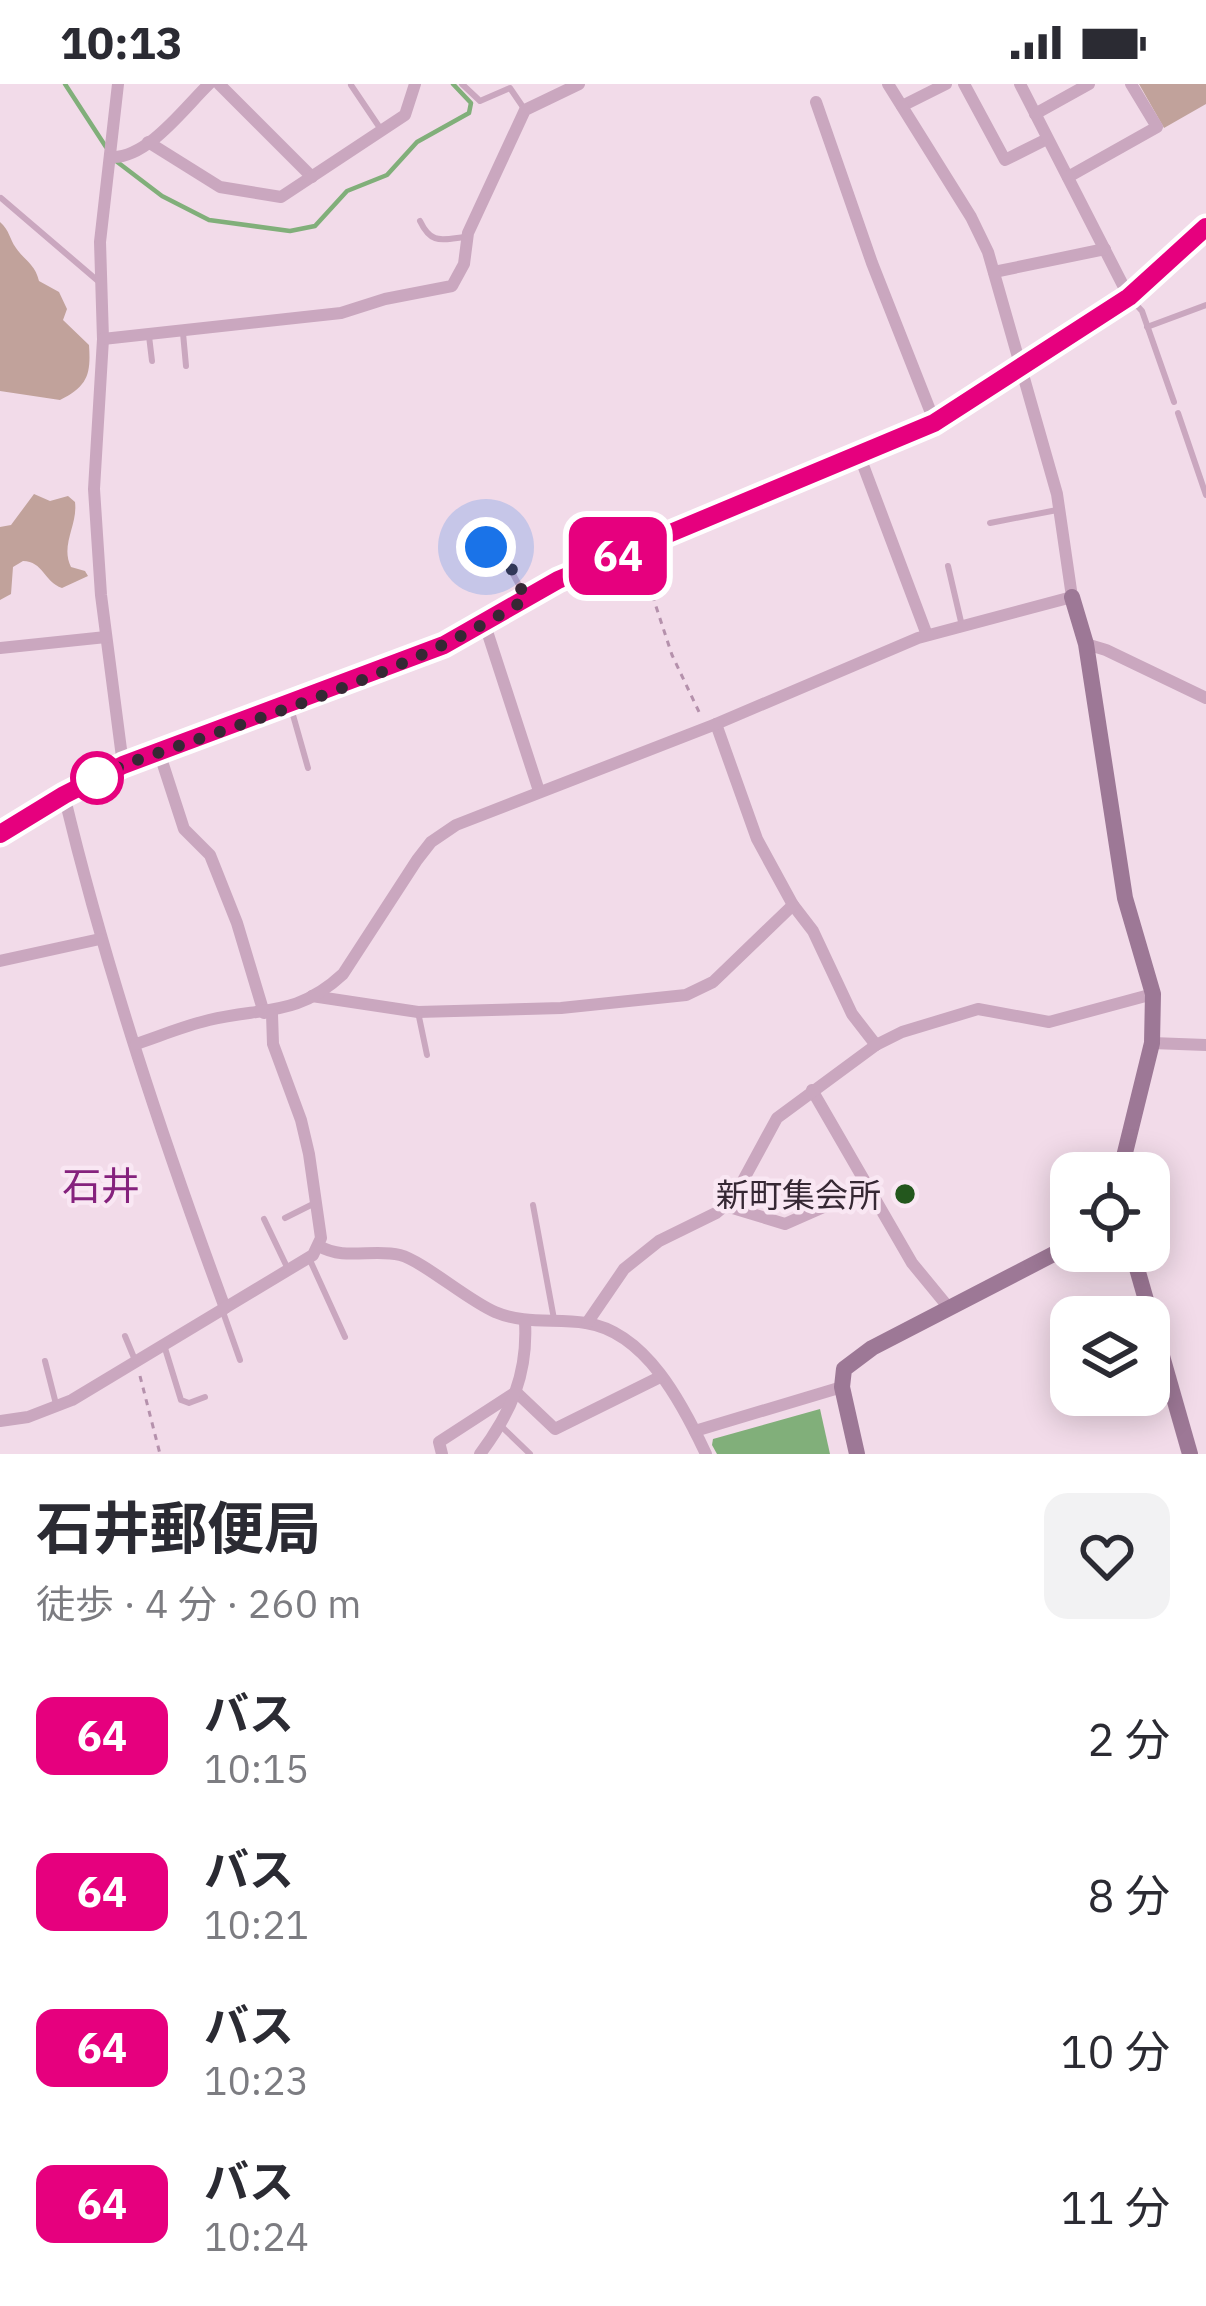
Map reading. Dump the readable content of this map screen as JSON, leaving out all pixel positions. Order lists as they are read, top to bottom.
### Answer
{
  "districts": ["石井"],
  "places": ["新町集会所"],
  "lines": ["bus line 64"],
  "page": {
    "status": "10:13",
    "on_map": "64",
    "heading": ["石井郵便局", "徒歩 · 4 分 · 260 m"],
    "list": [
      {
        "mark": "64",
        "name": "バス",
        "note": "10:15",
        "value": "2 分"
      },
      {
        "mark": "64",
        "name": "バス",
        "note": "10:21",
        "value": "8 分"
      },
      {
        "mark": "64",
        "name": "バス",
        "note": "10:23",
        "value": "10 分"
      },
      {
        "mark": "64",
        "name": "バス",
        "note": "10:24",
        "value": "11 分"
      }
    ]
  }
}
